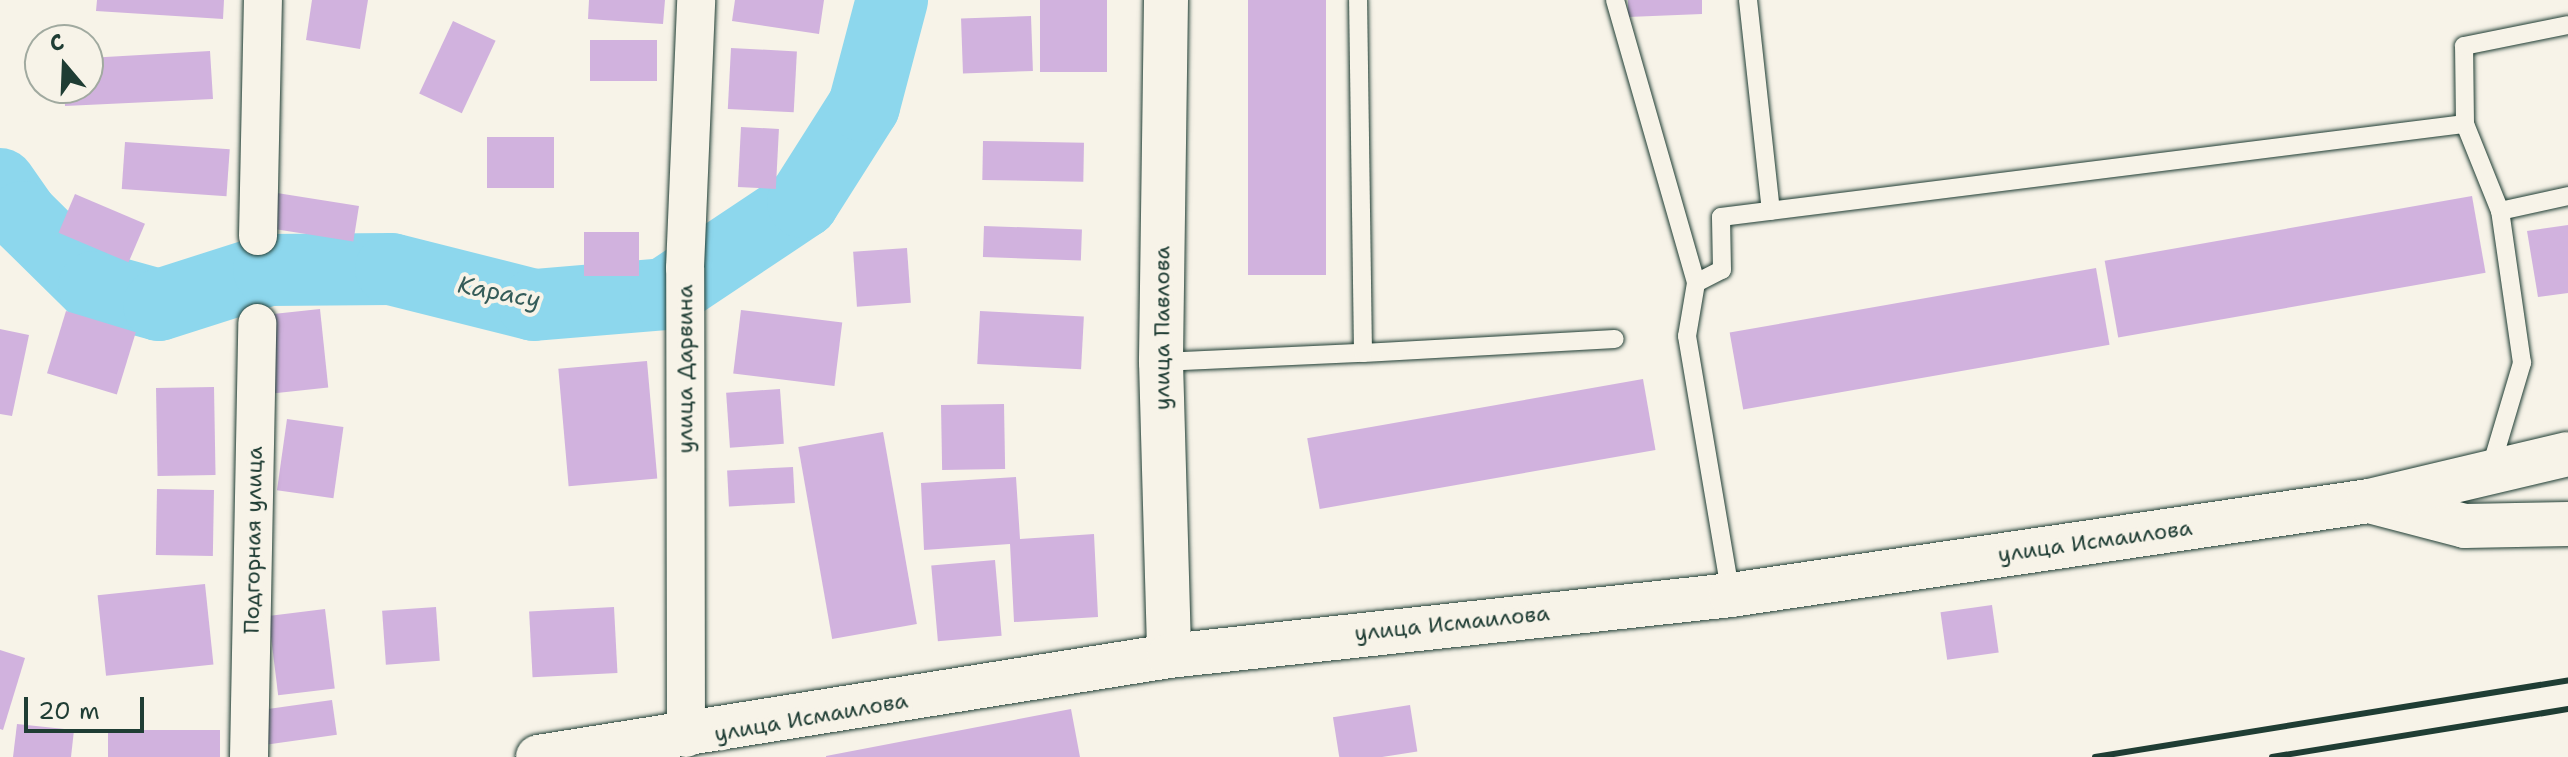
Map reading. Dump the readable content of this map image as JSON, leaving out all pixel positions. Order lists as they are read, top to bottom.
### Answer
{
  "streets": {
    "main road": ["улица Павлова", "улица Исмаилова"],
    "street": ["улица Дарвина", "Подгорная улица"]
  },
  "crossings": [
    ["улица Павлова", "улица Исмаилова"],
    ["улица Дарвина", "улица Исмаилова"]
  ],
  "water": ["Карасу"],
  "scale_bar": "20 m",
  "north": "top"
}
